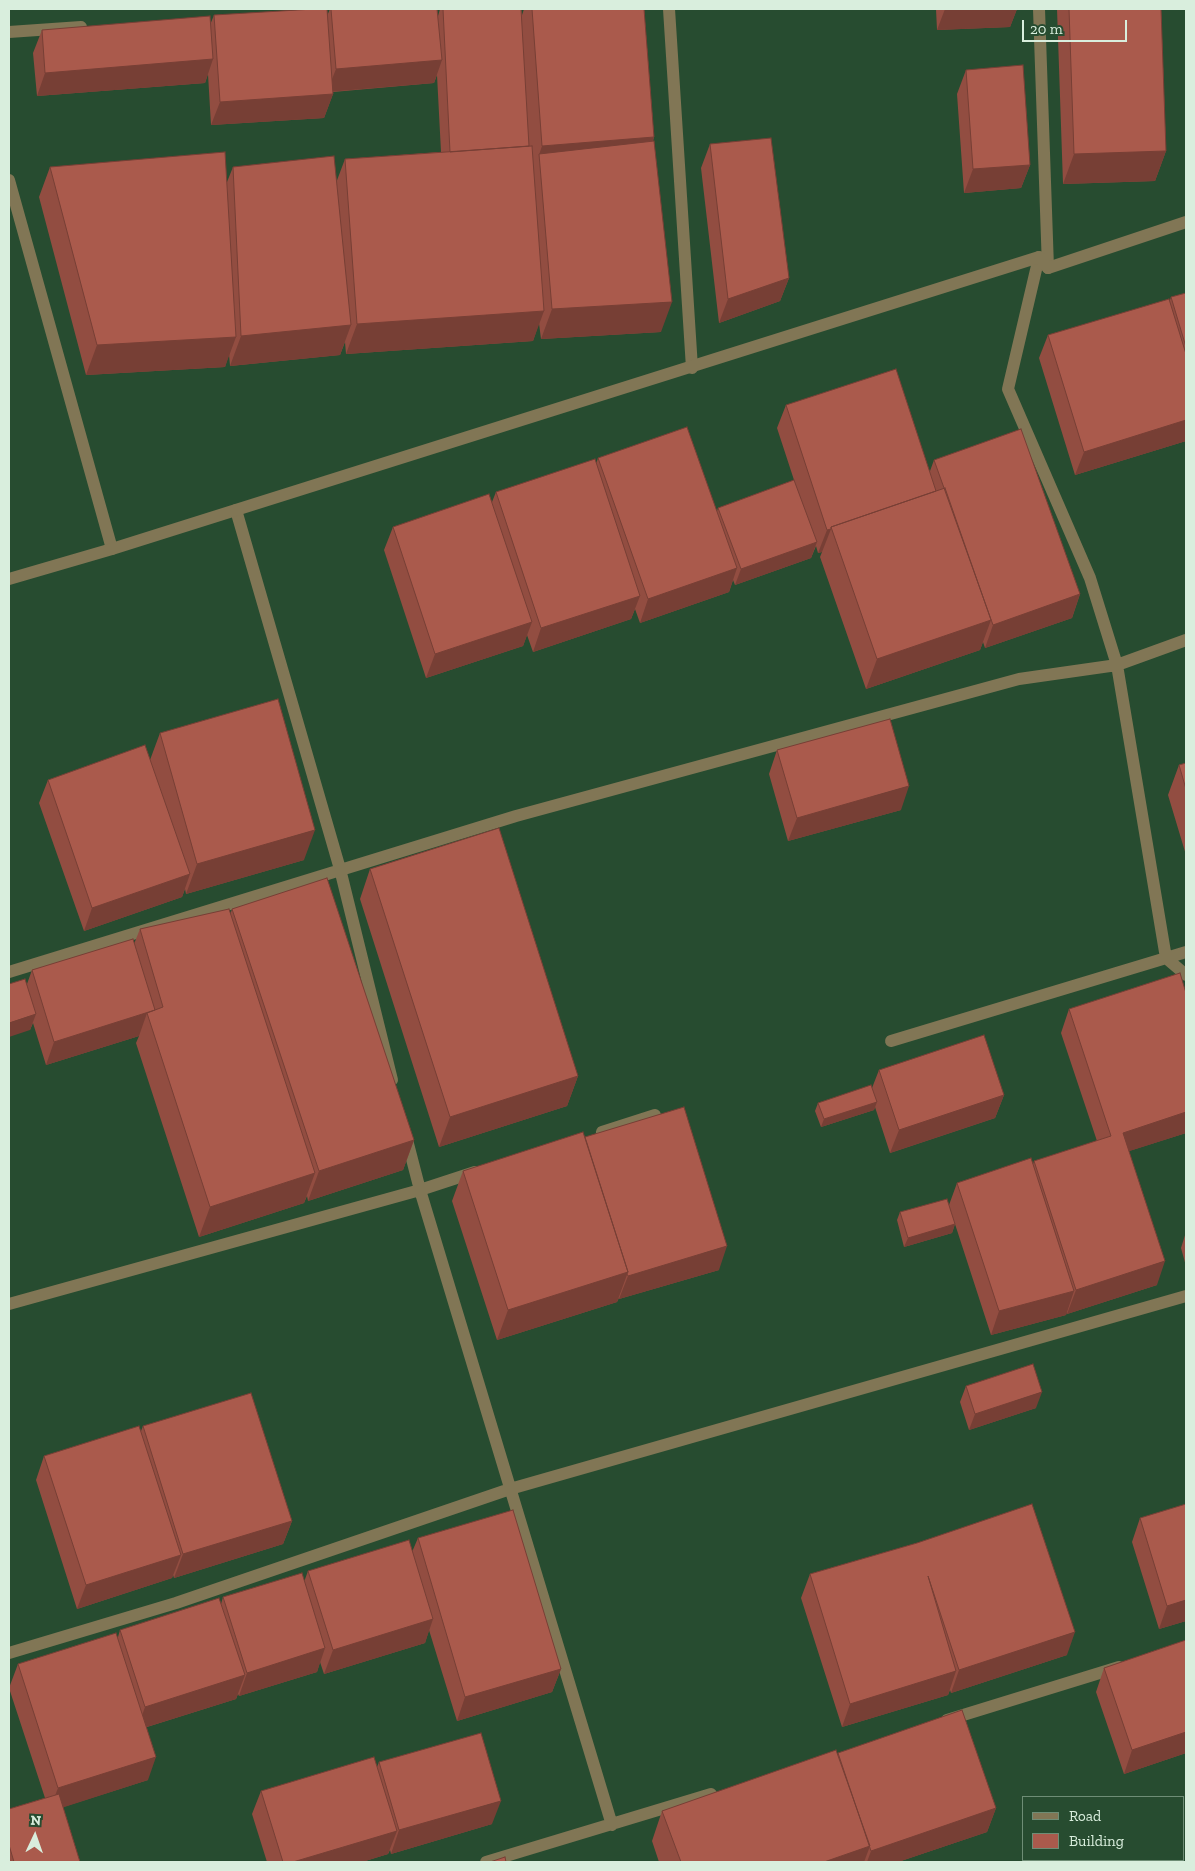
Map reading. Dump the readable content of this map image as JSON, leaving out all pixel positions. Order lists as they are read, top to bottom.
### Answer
{
  "legend": ["Road", "Building"],
  "scale_bar": "20 m",
  "north": "top"
}
